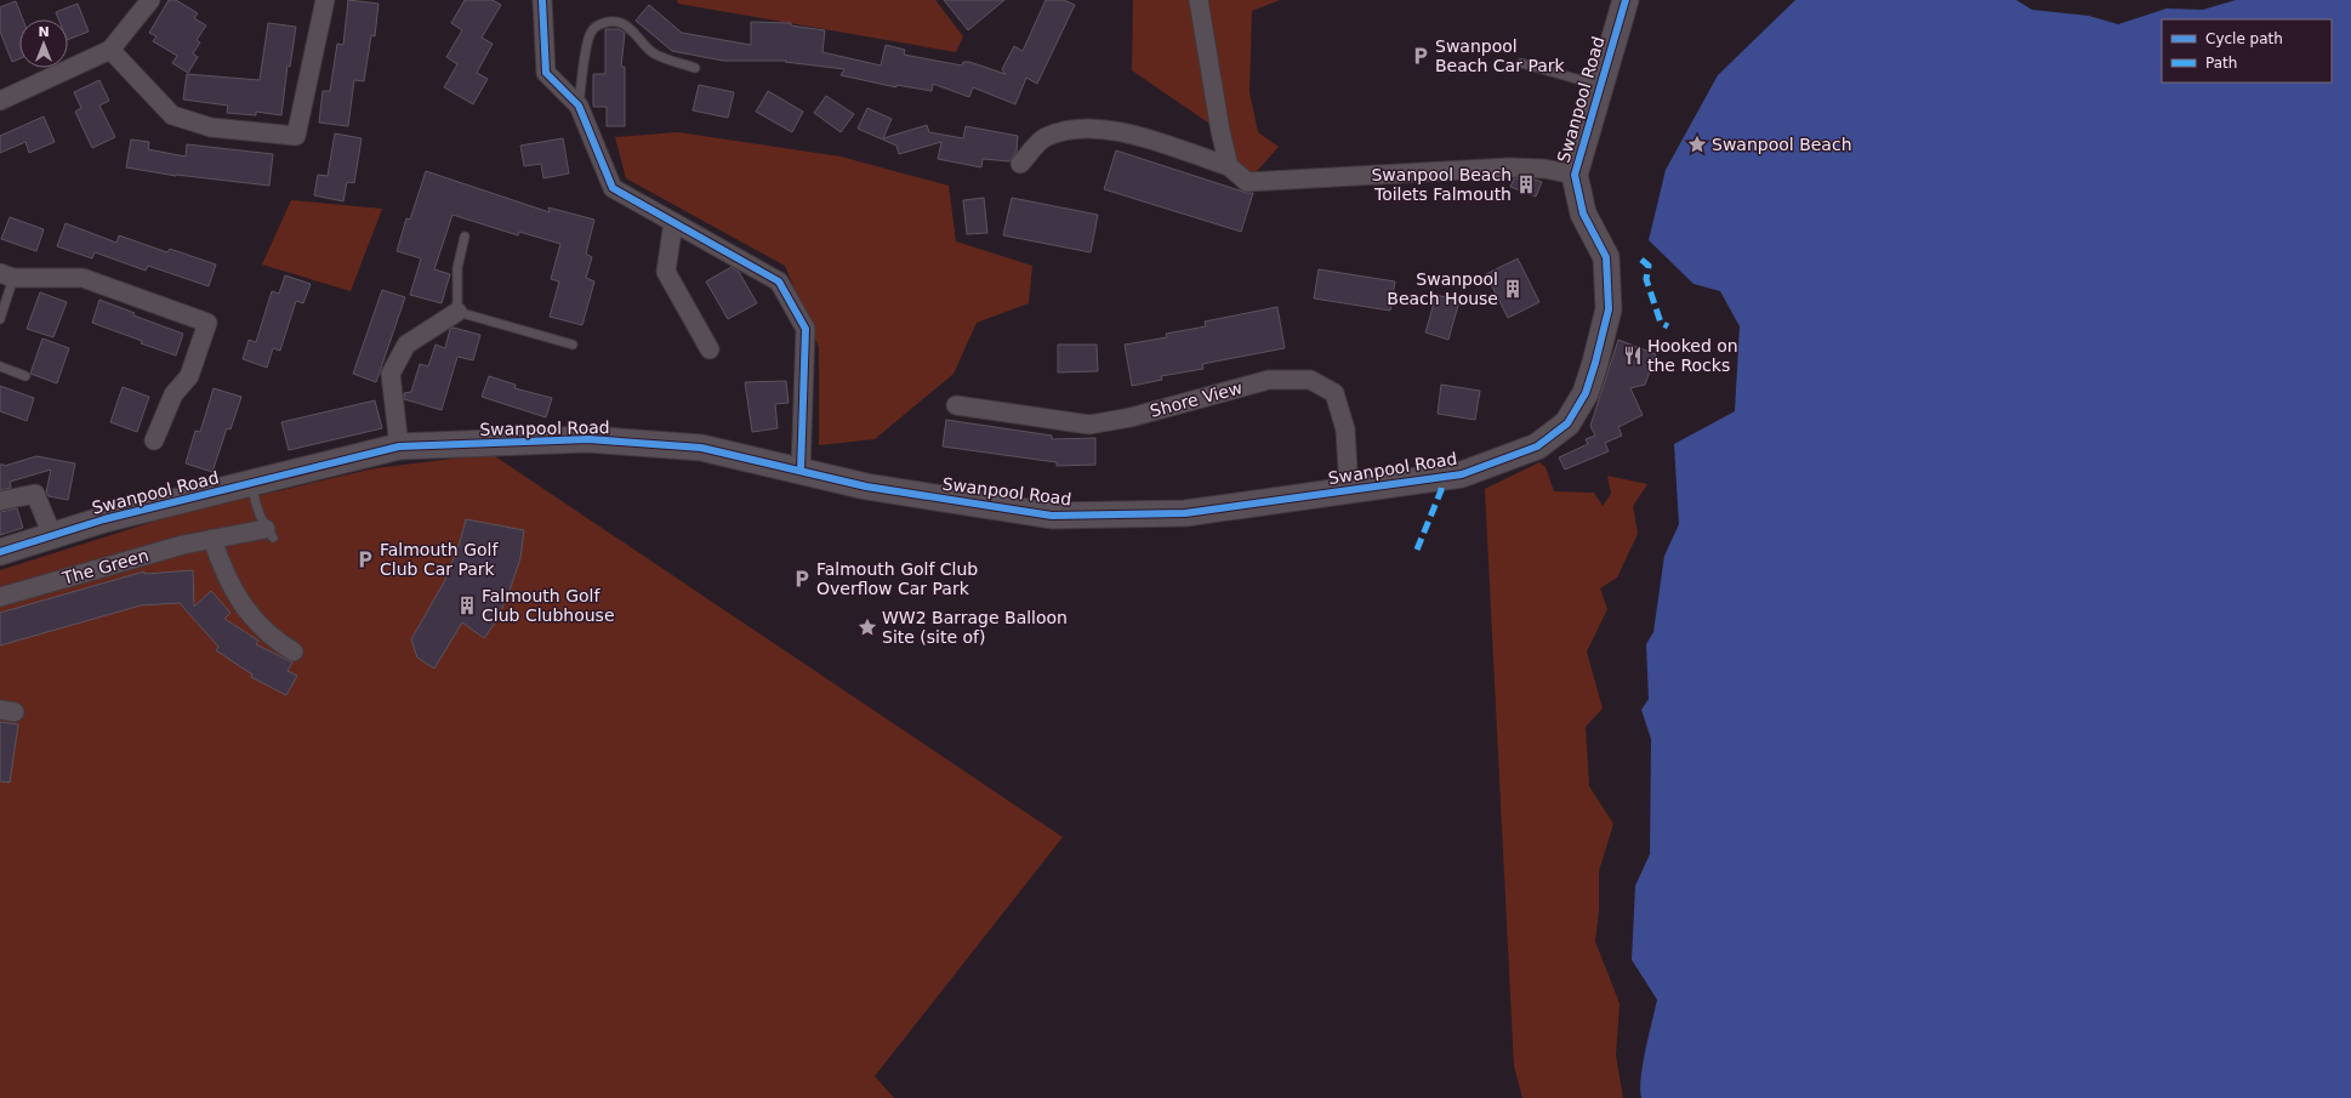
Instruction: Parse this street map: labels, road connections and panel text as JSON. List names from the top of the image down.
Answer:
{
  "streets": {
    "street": ["Swanpool Road", "Shore View", "The Green"]
  },
  "crossings": [
    ["Swanpool Road", "Shore View"]
  ],
  "places": {
    "parking": ["Swanpool Beach Car Park", "Falmouth Golf Club Car Park", "Falmouth Golf Club Overflow Car Park"],
    "place": ["Swanpool Beach", "WW2 Barrage Balloon Site (site of)"],
    "building": ["Swanpool Beach Toilets Falmouth", "Swanpool Beach House", "Falmouth Golf Club Clubhouse"],
    "restaurant": ["Hooked on the Rocks"]
  },
  "legend": ["Cycle path", "Path"],
  "north": "top"
}
